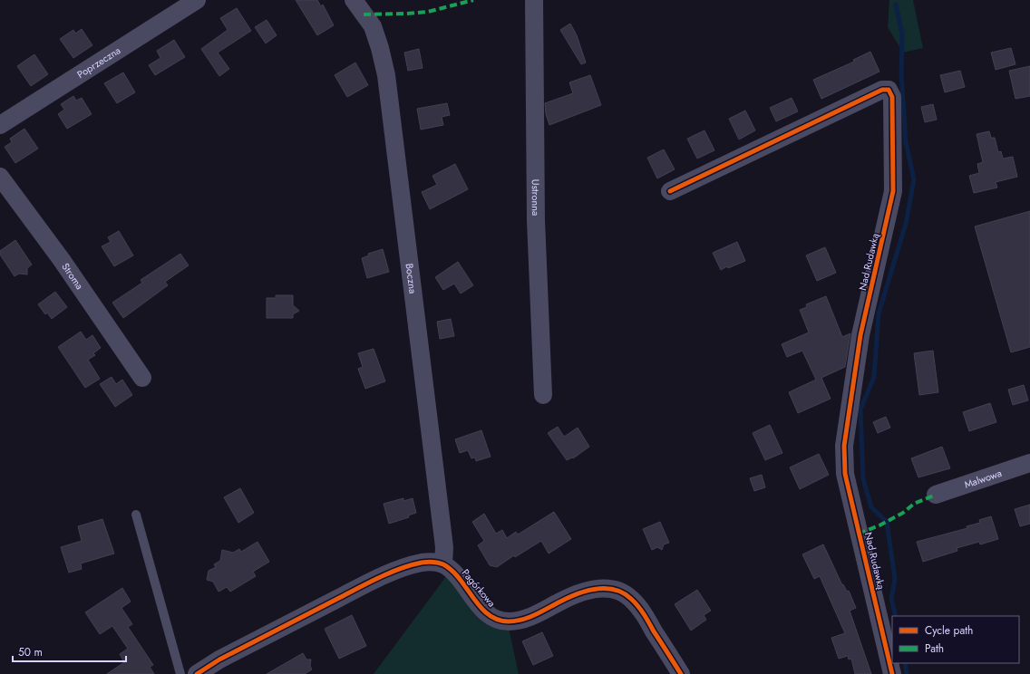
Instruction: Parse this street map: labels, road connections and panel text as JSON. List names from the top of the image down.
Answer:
{
  "streets": {
    "street": [
      "Poprzeczna",
      "Ustronna",
      "Nad Rudawką",
      "Stroma",
      "Boczna",
      "Malwowa",
      "Pagórkowa"
    ]
  },
  "crossings": [
    ["Boczna", "Pagórkowa"]
  ],
  "legend": ["Cycle path", "Path"],
  "scale_bar": "50 m"
}
